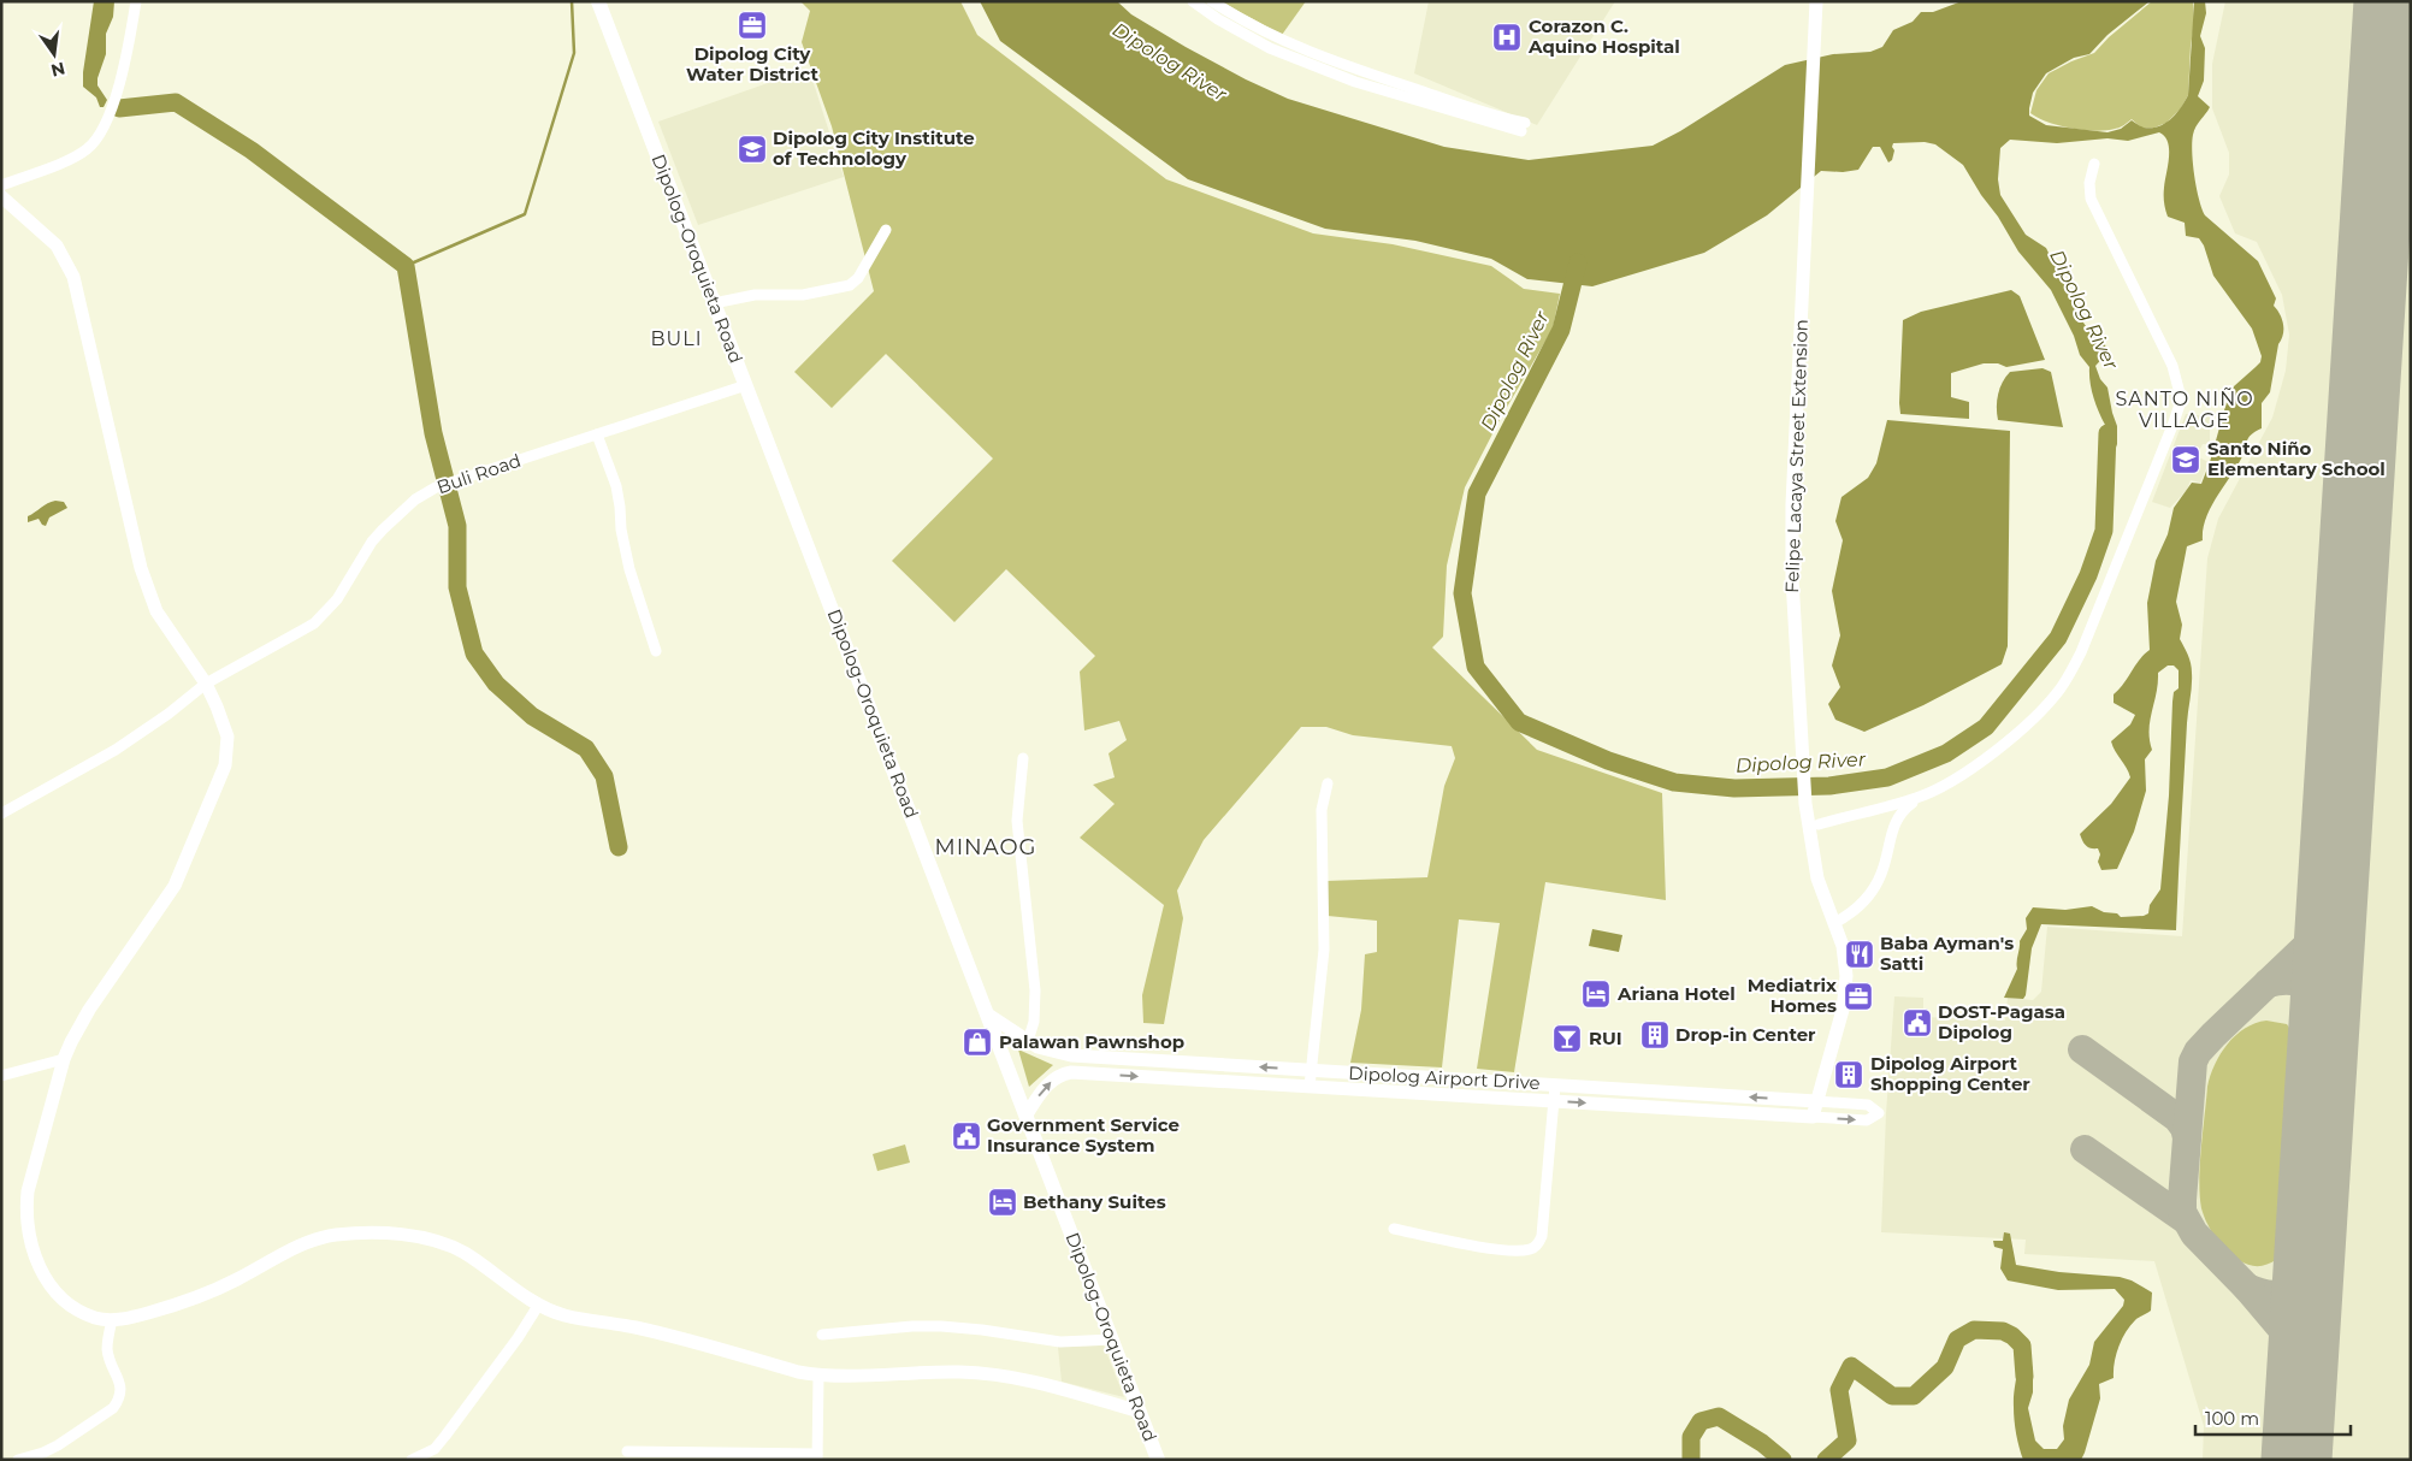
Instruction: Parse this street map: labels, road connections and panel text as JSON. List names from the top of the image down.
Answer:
{
  "streets": {
    "highway": ["Dipolog-Oroquieta Road"],
    "main road": ["Felipe Lacaya Street Extension", "Dipolog Airport Drive"],
    "street": ["Buli Road"]
  },
  "crossings": [
    ["Dipolog-Oroquieta Road", "Buli Road"],
    ["Dipolog-Oroquieta Road", "Dipolog Airport Drive"],
    ["Felipe Lacaya Street Extension", "Dipolog Airport Drive"]
  ],
  "districts": ["BULI", "SANTO NIÑO VILLAGE", "MINAOG"],
  "water": ["Dipolog River"],
  "places": {
    "office": ["Dipolog City Water District", "Mediatrix Homes"],
    "hospital": ["Corazon C. Aquino Hospital"],
    "school or university": ["Dipolog City Institute of Technology", "Santo Niño Elementary School"],
    "restaurant": ["Baba Ayman's Satti"],
    "hotel": ["Ariana Hotel", "Bethany Suites"],
    "public building": ["DOST-Pagasa Dipolog", "Government Service Insurance System"],
    "building": ["Drop-in Center", "Dipolog Airport Shopping Center"],
    "bar": ["RUI"],
    "shop": ["Palawan Pawnshop"]
  },
  "scale_bar": "100 m",
  "north": "bottom"
}
